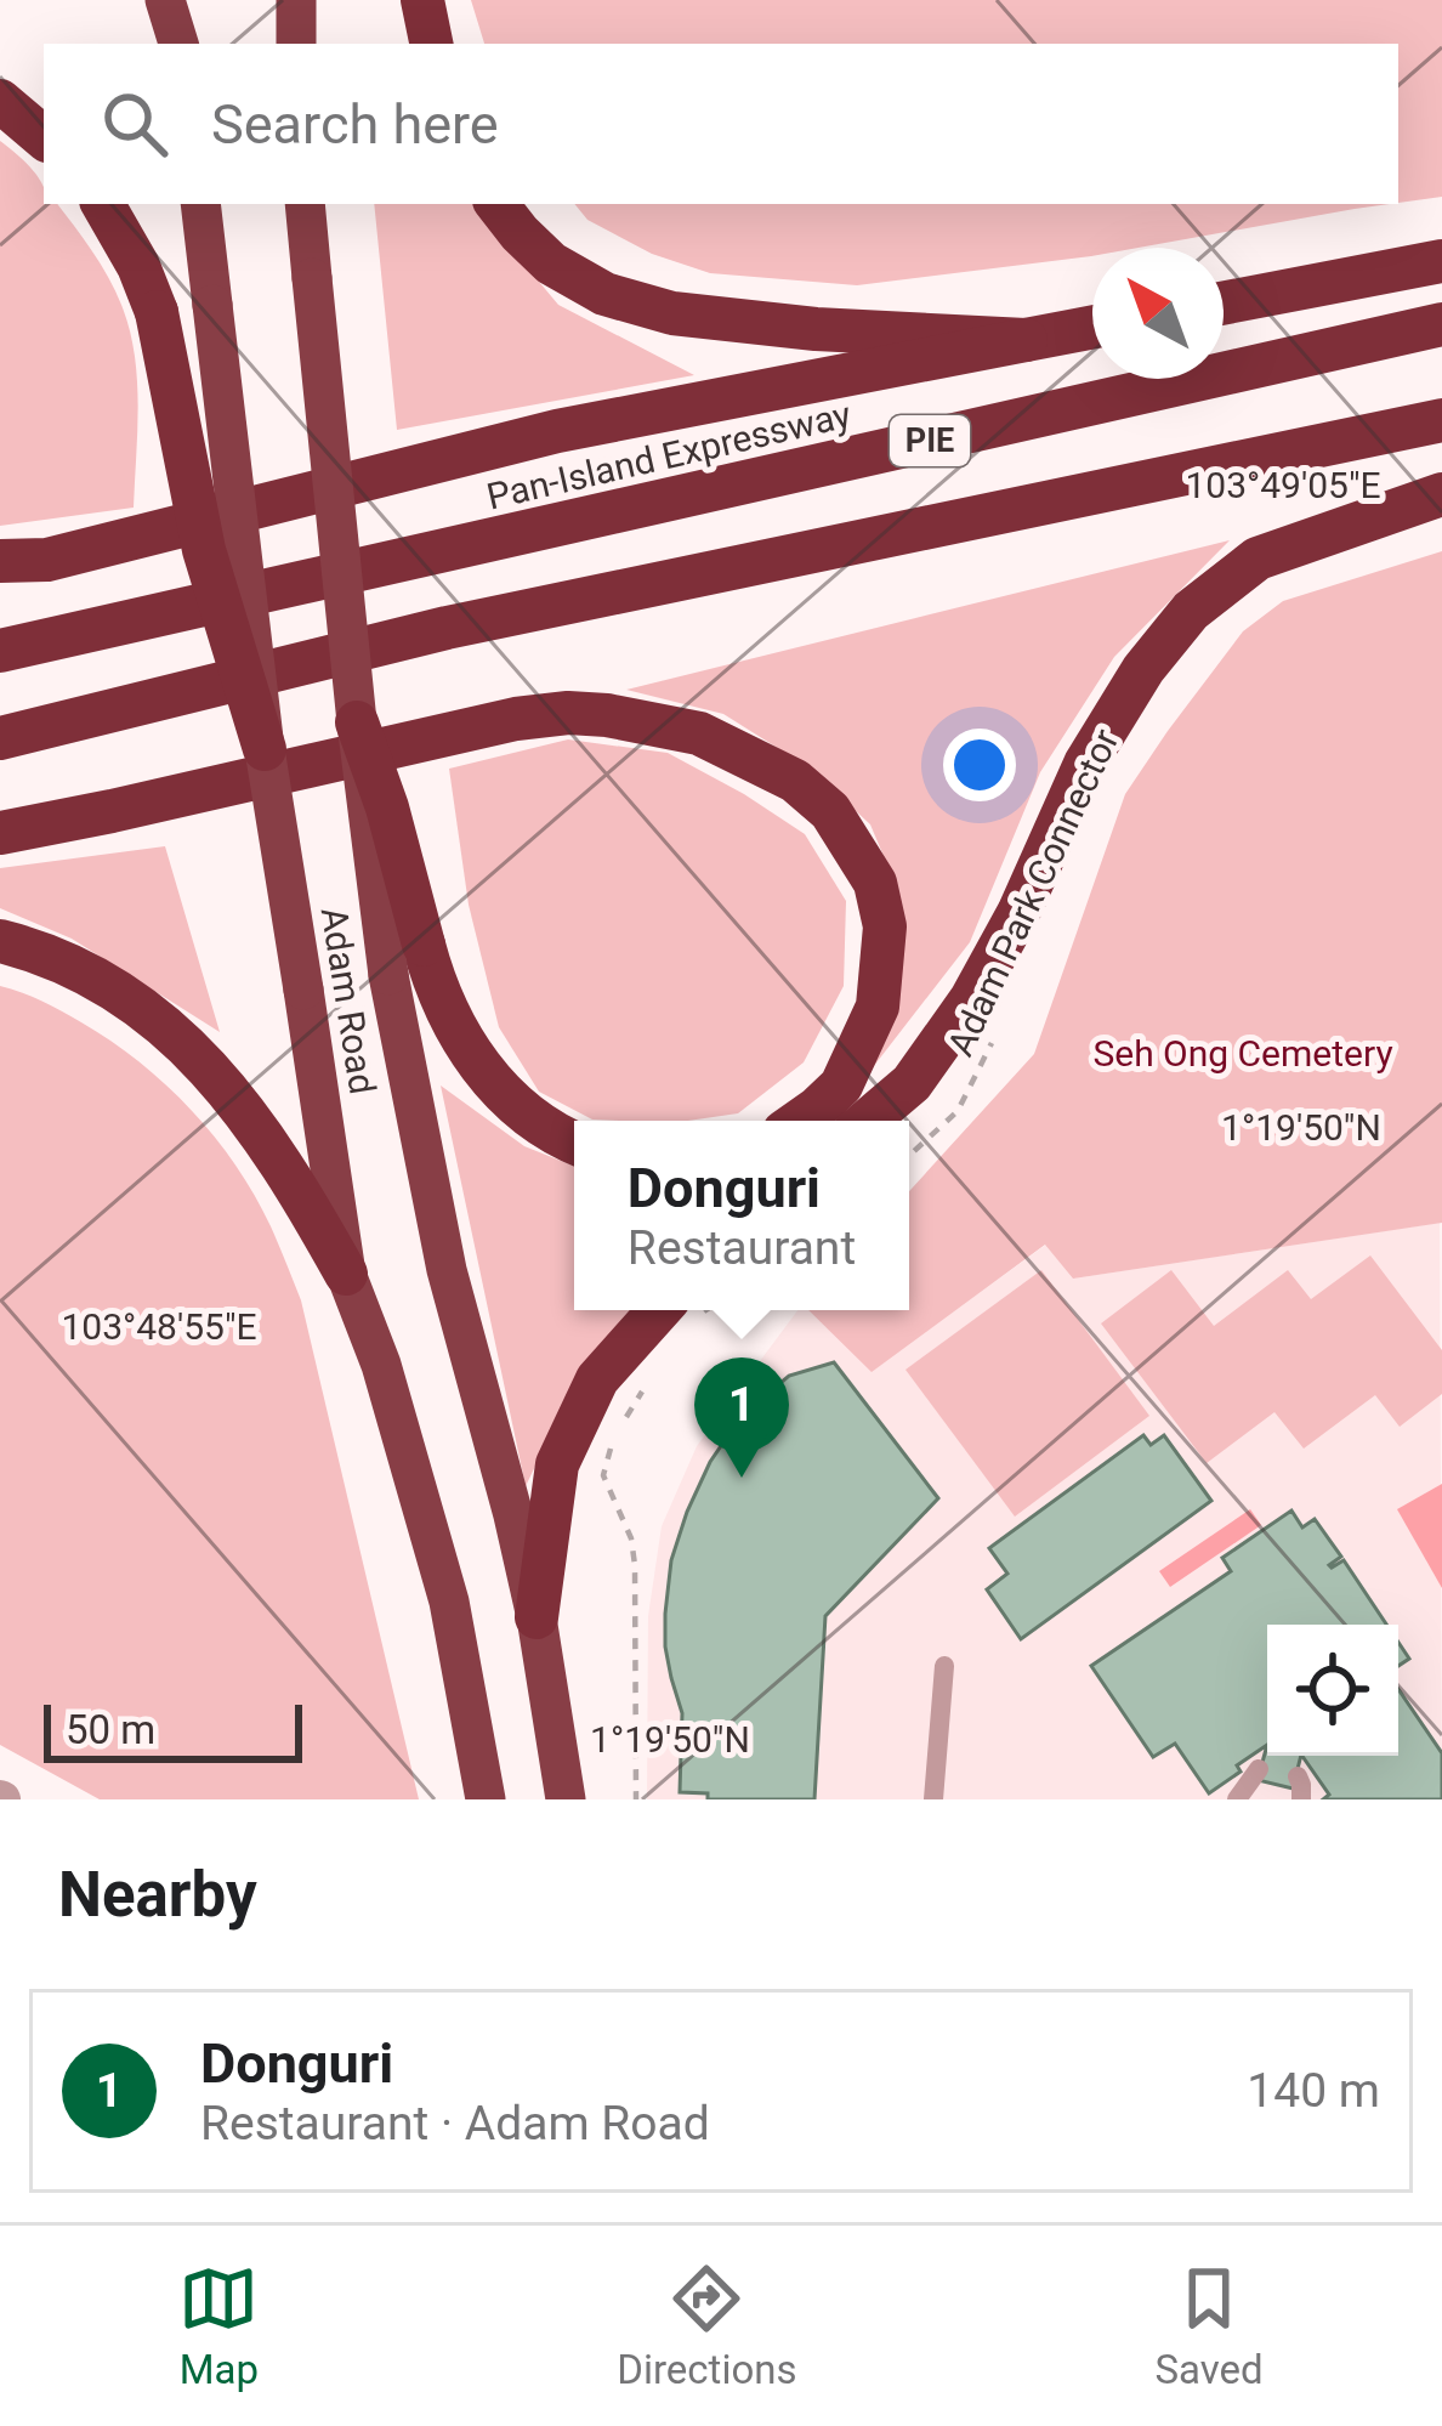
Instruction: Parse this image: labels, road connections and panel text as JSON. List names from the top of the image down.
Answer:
{
  "streets": {
    "highway": ["PIE", "Pan-Island Expressway", "Adam Road"],
    "path": ["Adam Park Connector"]
  },
  "parks": ["Seh Ong Cemetery"],
  "scale_bar": "50 m",
  "north": "top left",
  "page": {
    "search": "Search here",
    "popup": ["Donguri", "Restaurant"],
    "pins": "1",
    "scale": "50 m",
    "heading": "Nearby",
    "list": [
      {
        "mark": "1",
        "name": "Donguri",
        "note": "Restaurant · Adam Road",
        "value": "140 m"
      }
    ],
    "nav": ["Map", "Directions", "Saved"]
  },
  "coordinates": ["103°49'05\"E", "1°19'50\"N", "103°48'55\"E"]
}
